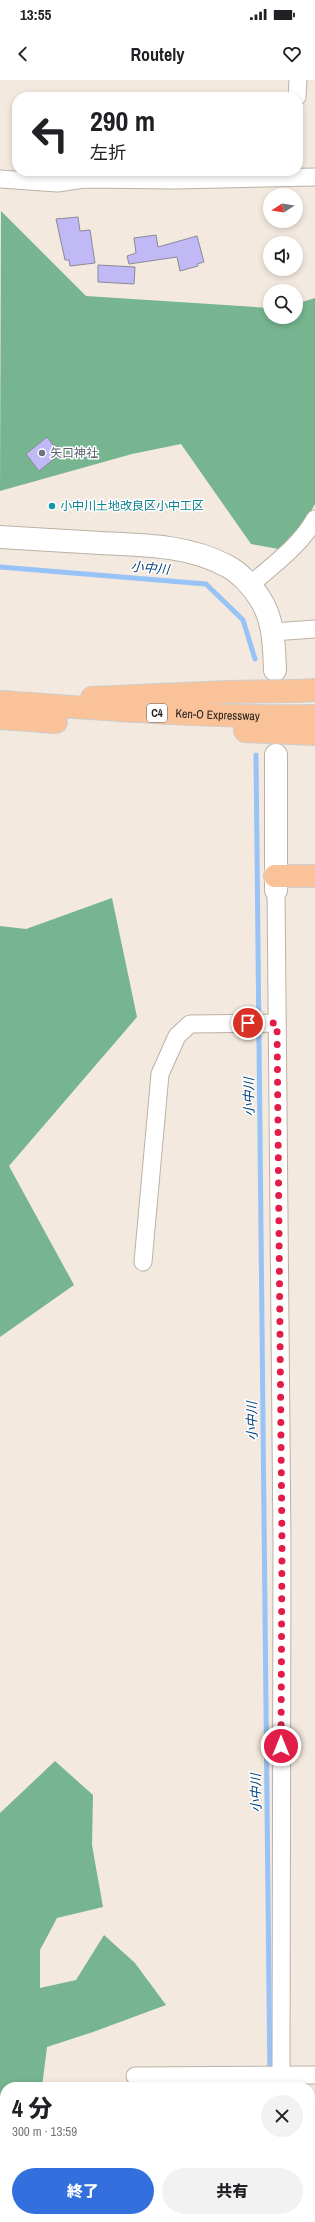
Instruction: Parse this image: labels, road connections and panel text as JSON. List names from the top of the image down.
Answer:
{
  "streets": {
    "highway": ["C4", "Ken-O Expressway"]
  },
  "water": ["小中川"],
  "places": ["矢口神社", "小中川土地改良区小中工区"],
  "north": "left",
  "page": {
    "status": "13:55",
    "header": "Routely",
    "turn": ["290 m", "左折"],
    "heading": ["4 分", "300 m · 13:59"],
    "buttons": ["終了", "共有"]
  }
}
